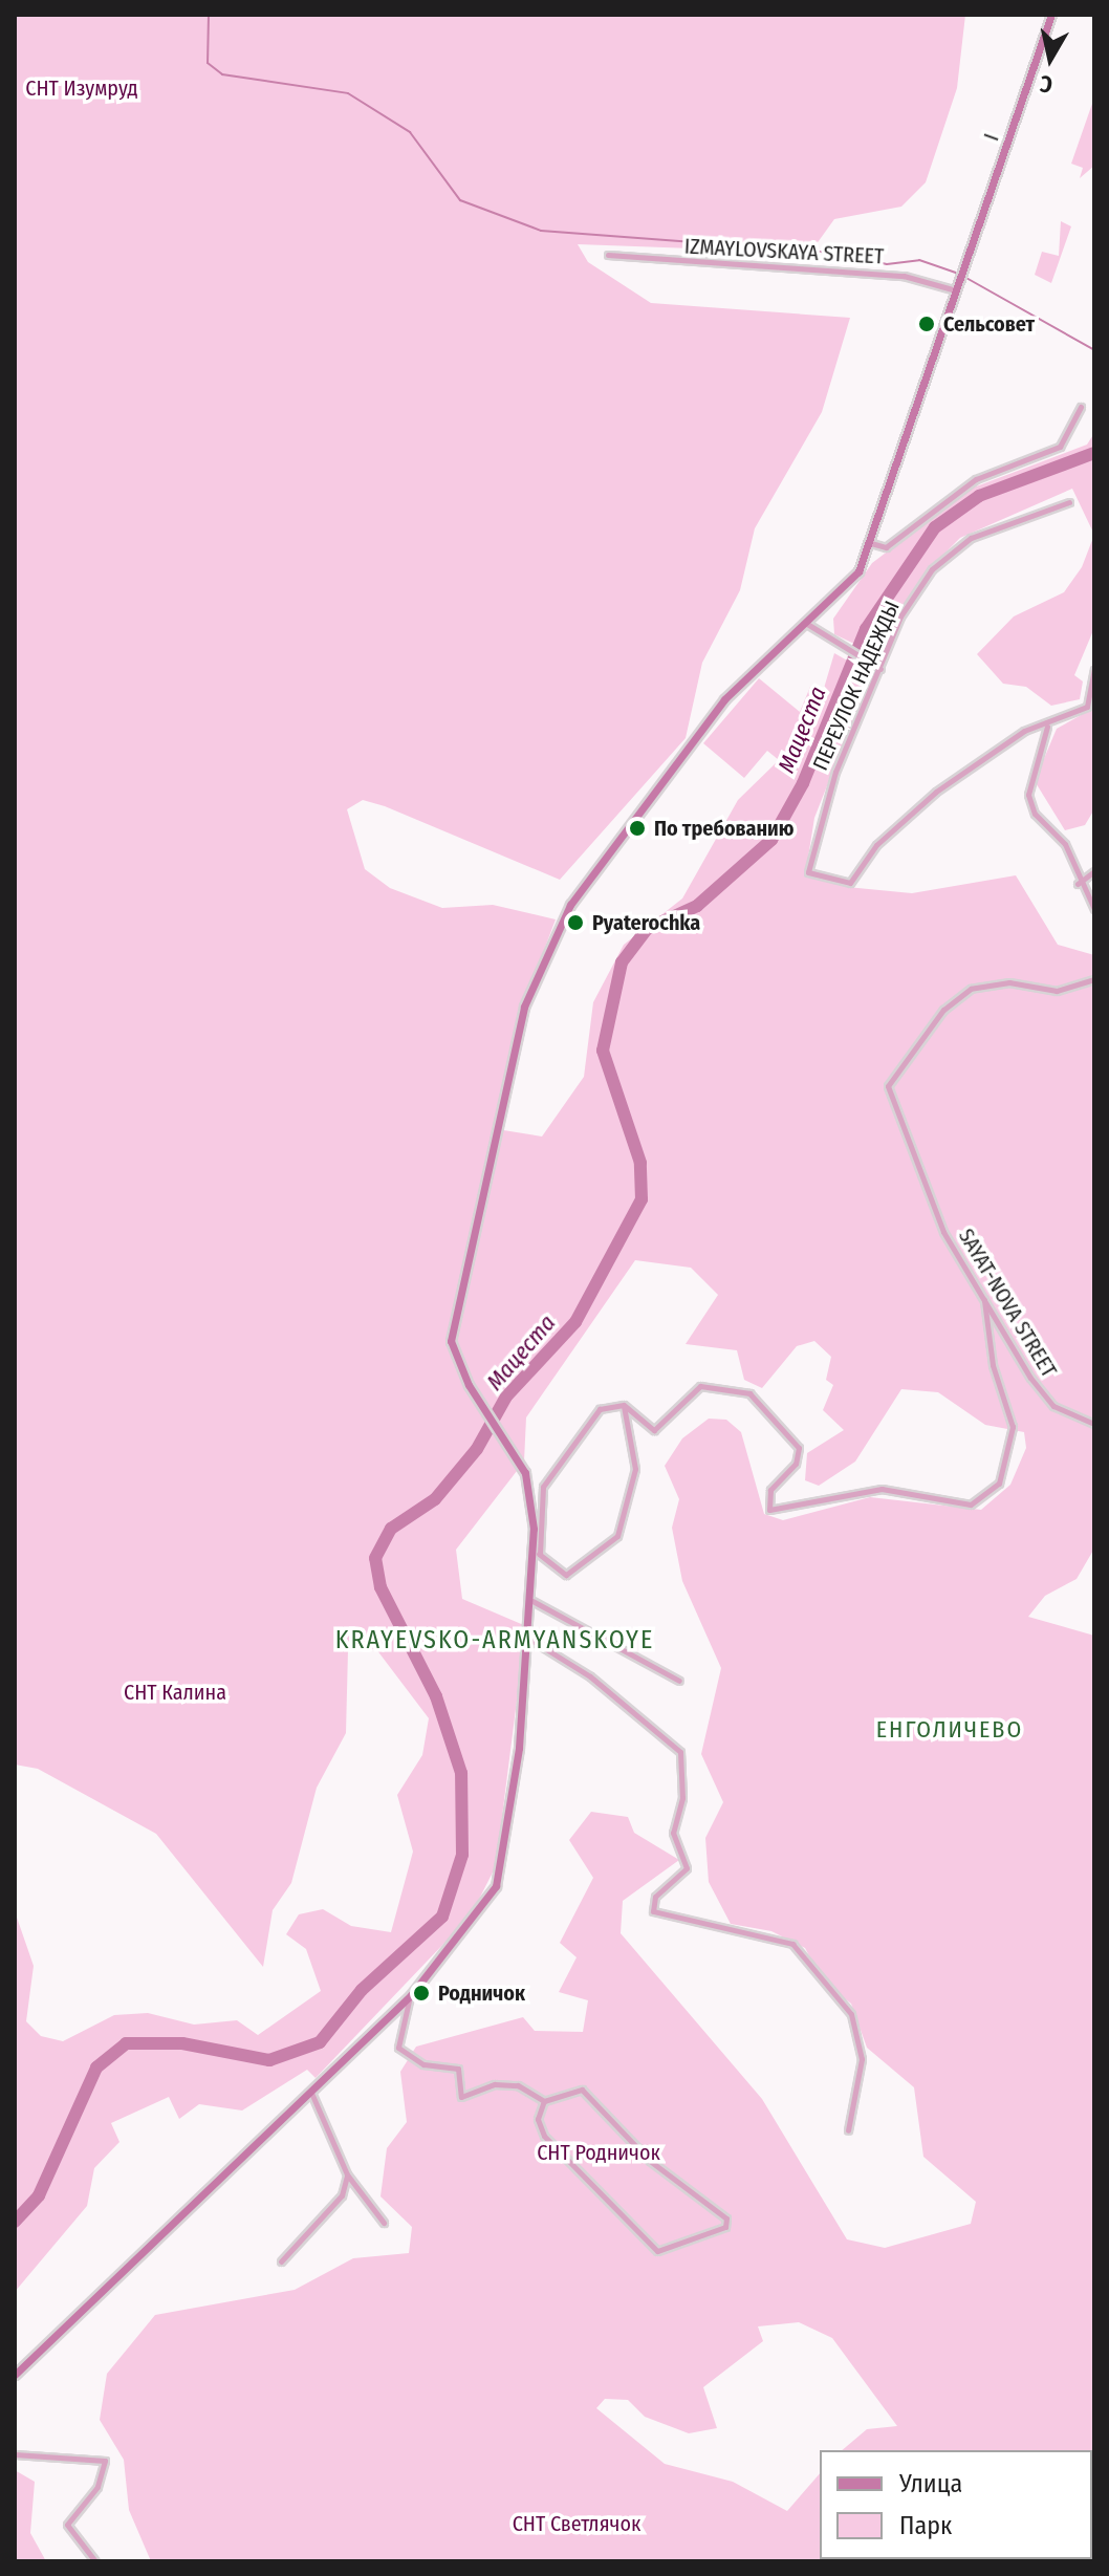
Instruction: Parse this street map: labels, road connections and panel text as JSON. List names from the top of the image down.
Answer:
{
  "streets": {
    "street": [
      "I",
      "IZMAYLOVSKAYA STREET",
      "ПЕРЕУЛОК НАДЕЖДЫ",
      "SAYAT-NOVA STREET"
    ]
  },
  "crossings": [
    ["I", "IZMAYLOVSKAYA STREET"]
  ],
  "districts": ["KRAYEVSKO-ARMYANSKOYE", "ЕНГОЛИЧЕВО"],
  "water": ["Мацеста"],
  "parks": [
    "СНТ Изумруд",
    "СНТ Калина",
    "СНТ Родничок",
    "СНТ Светлячок"
  ],
  "places": [
    "Сельсовет",
    "По требованию",
    "Pyaterochka",
    "Родничок"
  ],
  "legend": ["Улица", "Парк"],
  "north": "bottom"
}
